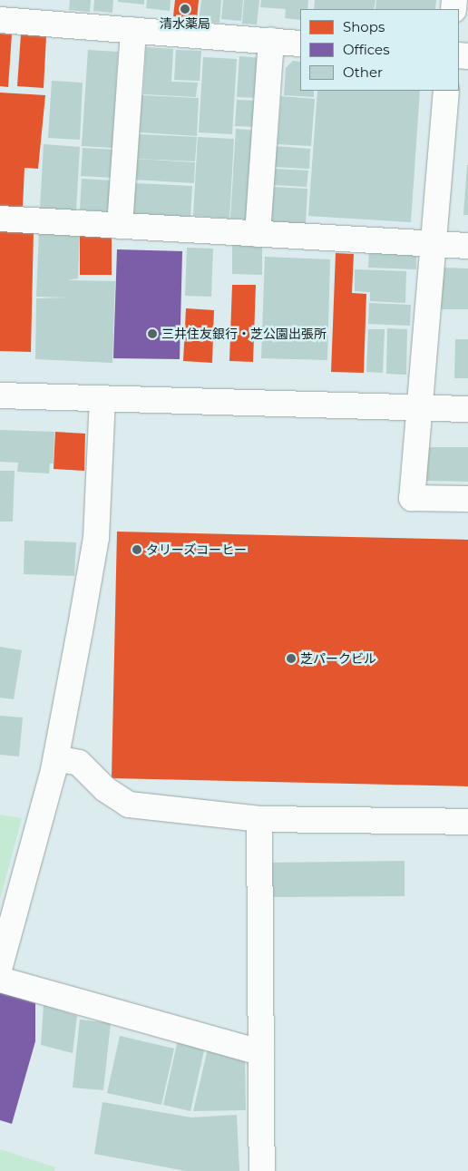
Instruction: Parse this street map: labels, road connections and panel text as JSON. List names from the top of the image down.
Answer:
{
  "places": [
    "清水薬局",
    "三井住友銀行・芝公園出張所",
    "タリーズコーヒー",
    "芝パークビル"
  ],
  "legend": ["Shops", "Offices", "Other"]
}
